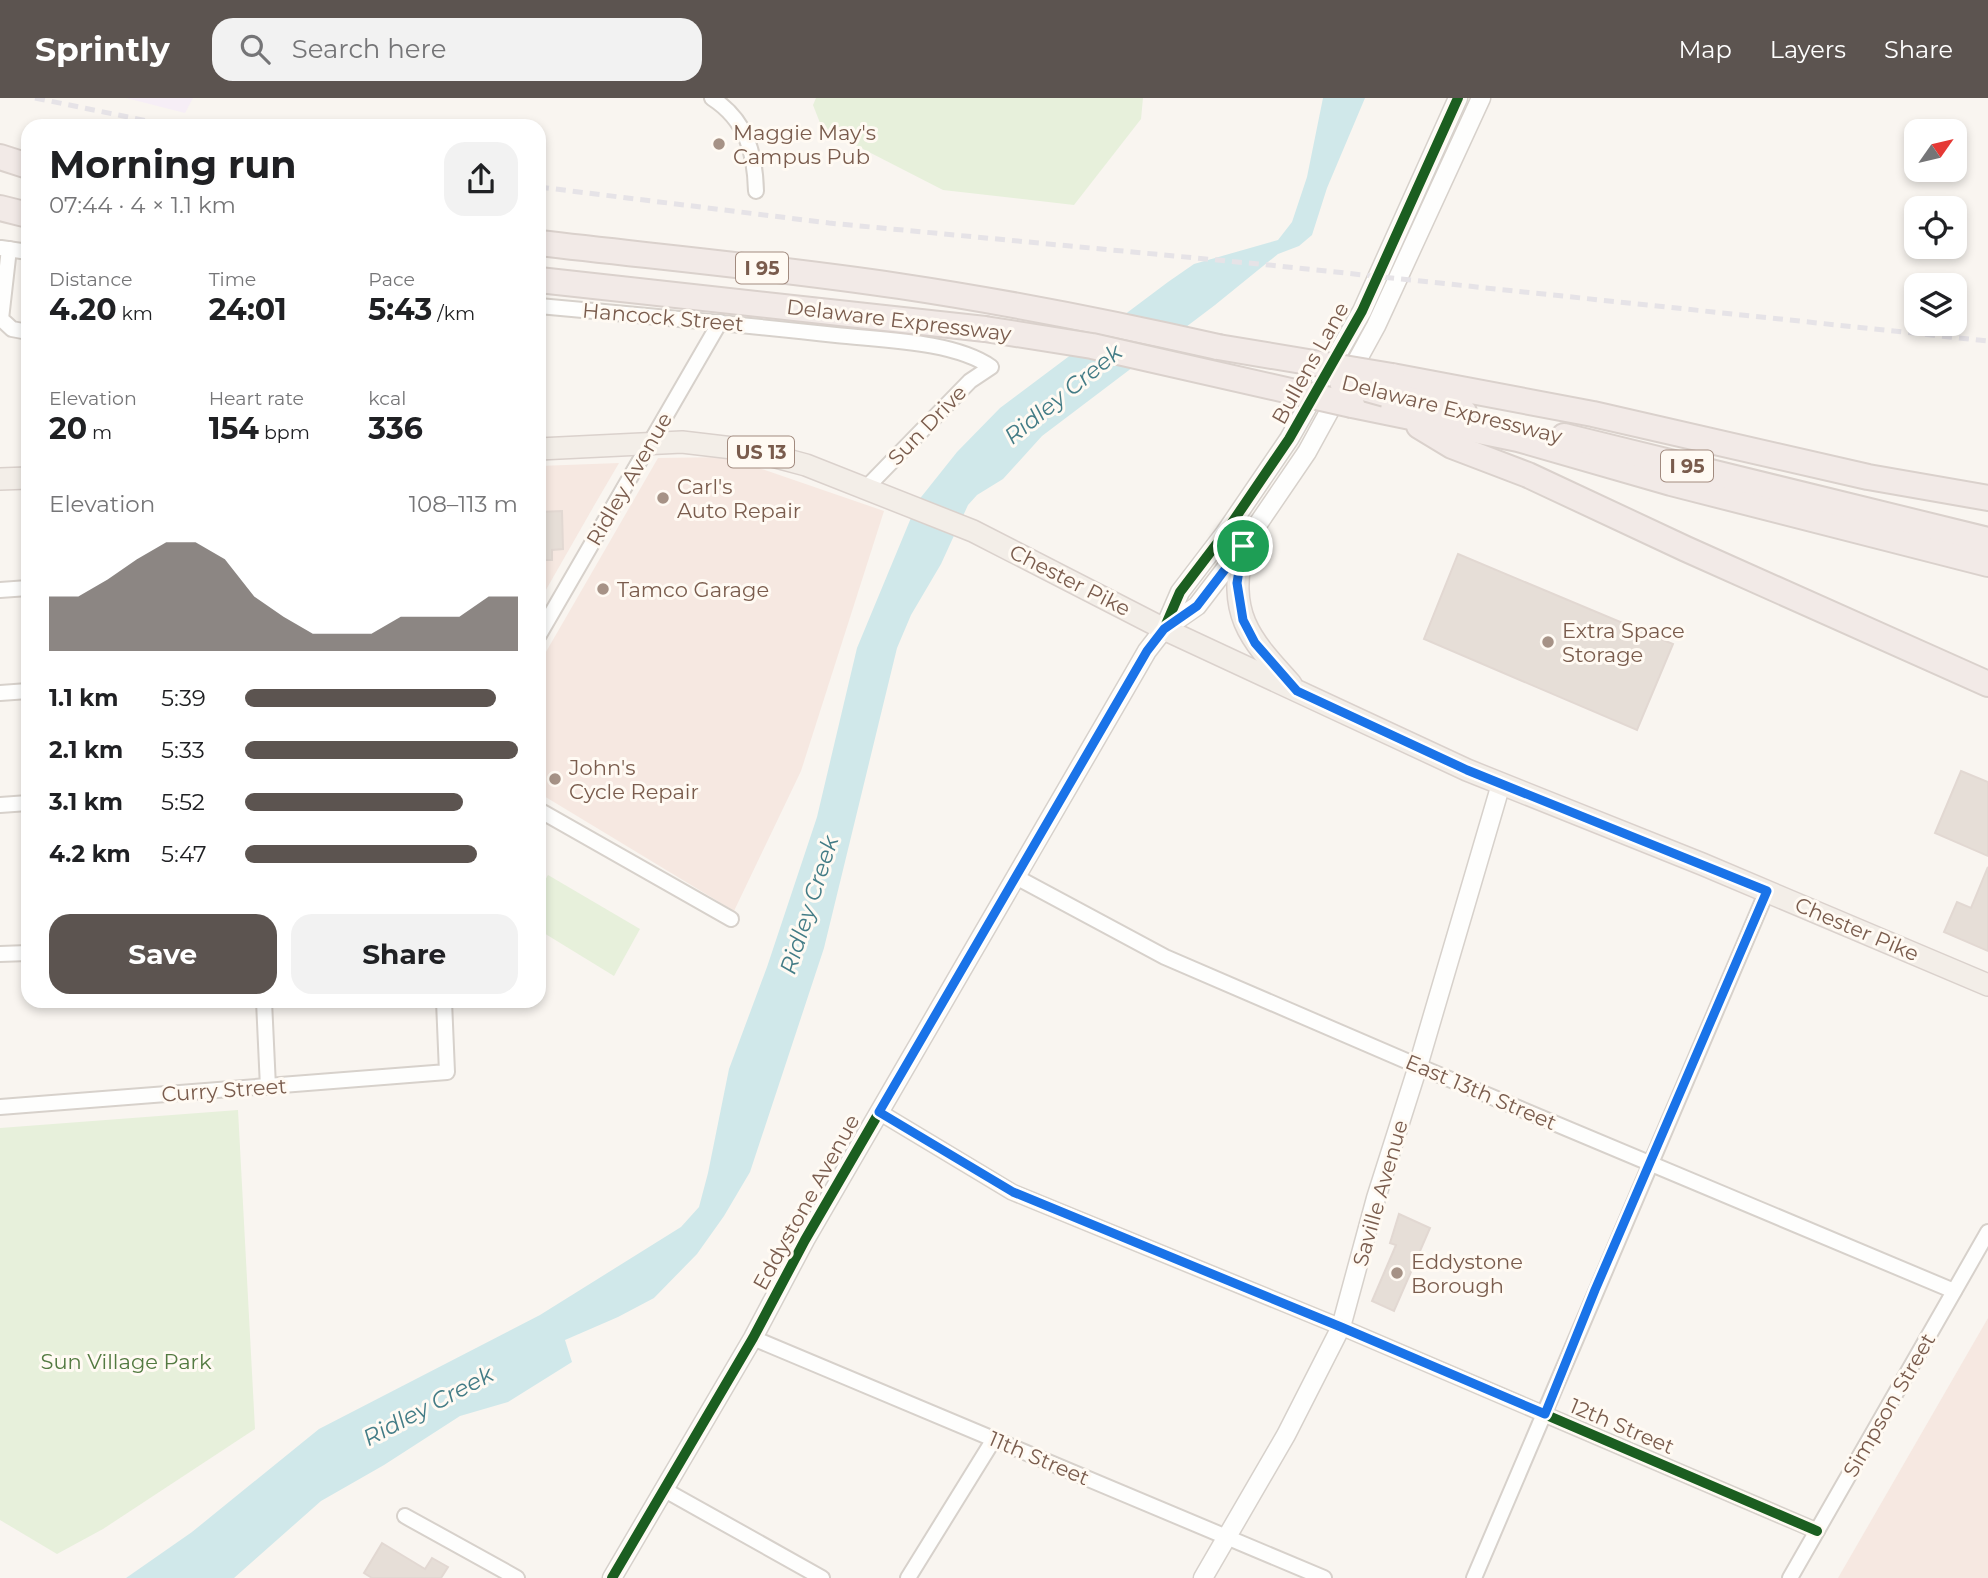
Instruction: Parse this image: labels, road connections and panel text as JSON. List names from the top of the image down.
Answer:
{
  "streets": {
    "highway": ["I 95", "Delaware Expressway"],
    "main road": ["US 13", "Chester Pike"],
    "street": [
      "Hancock Street",
      "Bullens Lane",
      "Sun Drive",
      "Ridley Avenue",
      "Curry Street",
      "East 13th Street",
      "Saville Avenue",
      "Eddystone Avenue",
      "Simpson Street",
      "12th Street",
      "11th Street"
    ]
  },
  "crossings": [
    ["Hancock Street", "Sun Drive"],
    ["Hancock Street", "Ridley Avenue"],
    ["Bullens Lane", "Chester Pike"],
    ["Bullens Lane", "Eddystone Avenue"],
    ["Sun Drive", "US 13"],
    ["Sun Drive", "Chester Pike"],
    ["US 13", "Ridley Avenue"],
    ["US 13", "Chester Pike"],
    ["Chester Pike", "Saville Avenue"],
    ["Chester Pike", "Eddystone Avenue"],
    ["East 13th Street", "Saville Avenue"],
    ["East 13th Street", "Eddystone Avenue"],
    ["East 13th Street", "Simpson Street"],
    ["Saville Avenue", "12th Street"],
    ["Saville Avenue", "11th Street"],
    ["Eddystone Avenue", "12th Street"],
    ["Eddystone Avenue", "11th Street"],
    ["Simpson Street", "12th Street"]
  ],
  "water": ["Ridley Creek"],
  "parks": ["Sun Village Park"],
  "places": [
    "Maggie May's Campus Pub",
    "Carl's Auto Repair",
    "Tamco Garage",
    "Extra Space Storage",
    "John's Cycle Repair",
    "Eddystone Borough"
  ],
  "north": "top right",
  "page": {
    "header": "Sprintly",
    "search": "Search here",
    "nav": ["Map", "Layers", "Share"],
    "heading": ["Morning run", "07:44 · 4 × 1.1 km"],
    "stats": [
      ["Distance", "4.20 km"],
      ["Time", "24:01"],
      ["Pace", "5:43 /km"],
      ["Elevation", "20 m"],
      ["Heart rate", "154 bpm"],
      ["kcal", "336"]
    ],
    "chart": ["Elevation", "108–113 m"],
    "list": [
      {
        "name": "1.1 km",
        "note": "5:39"
      },
      {
        "name": "2.1 km",
        "note": "5:33"
      },
      {
        "name": "3.1 km",
        "note": "5:52"
      },
      {
        "name": "4.2 km",
        "note": "5:47"
      }
    ],
    "buttons": ["Save", "Share"]
  }
}
